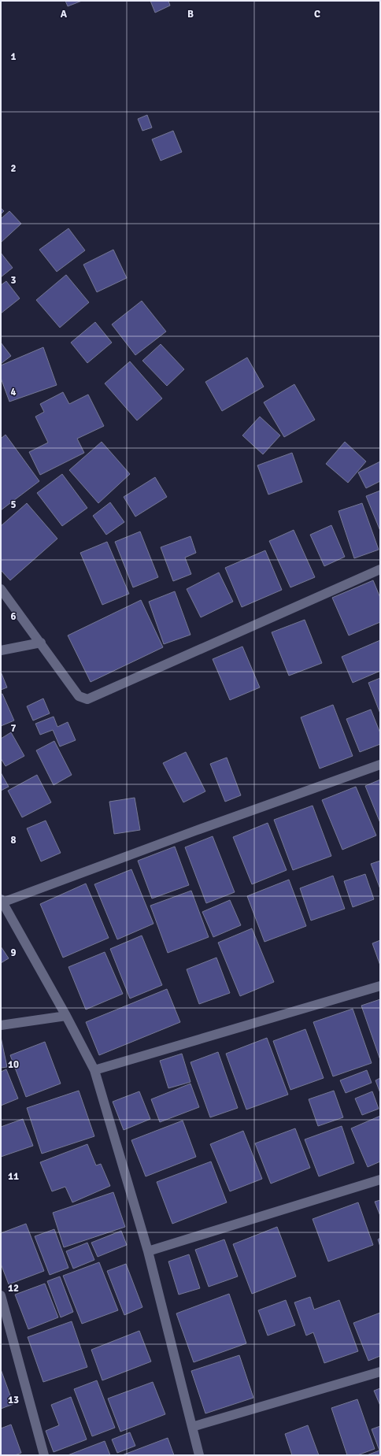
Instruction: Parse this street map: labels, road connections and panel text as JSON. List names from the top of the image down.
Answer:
{
  "grid": {
    "columns": ["A", "B", "C"],
    "rows": [
      "1",
      "2",
      "3",
      "4",
      "5",
      "6",
      "7",
      "8",
      "9",
      "10",
      "11",
      "12",
      "13"
    ]
  }
}
